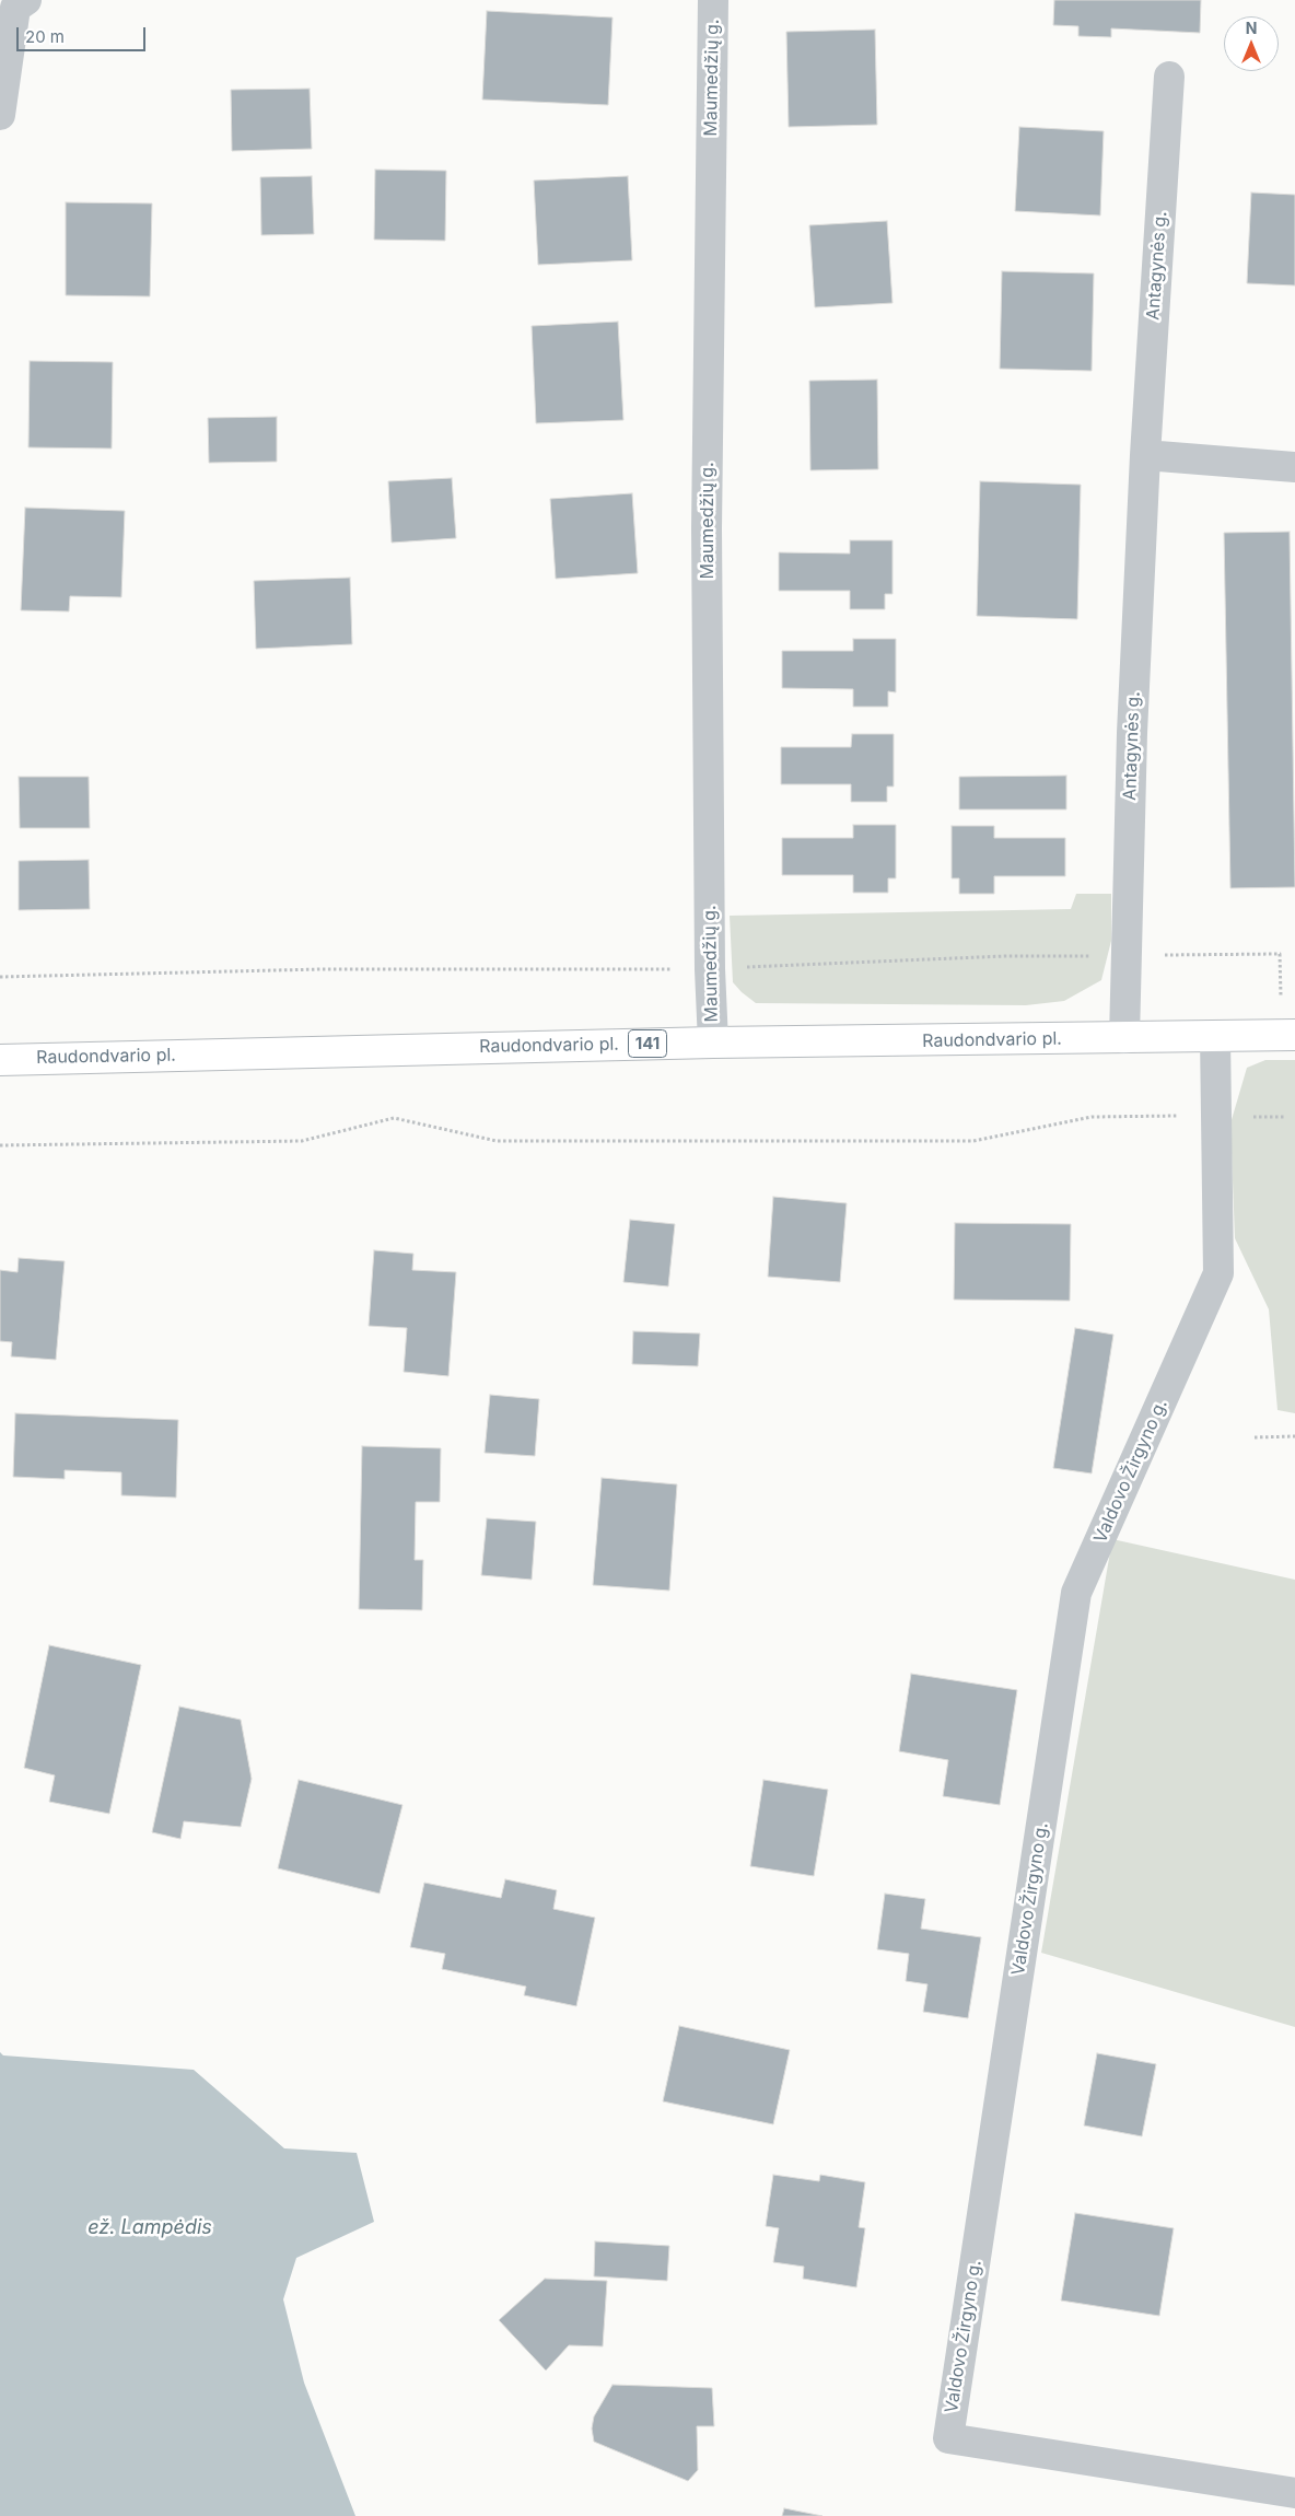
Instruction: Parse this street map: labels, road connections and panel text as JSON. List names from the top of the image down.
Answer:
{
  "streets": {
    "main road": ["Raudondvario pl.", "141"],
    "street": ["Maumedžių g.", "Antagynės g.", "Valdovo Žirgyno g."]
  },
  "crossings": [
    ["Maumedžių g.", "Raudondvario pl."],
    ["Antagynės g.", "Raudondvario pl."],
    ["Raudondvario pl.", "Valdovo Žirgyno g."]
  ],
  "water": ["ež. Lampėdis"],
  "scale_bar": "20 m",
  "north": "top"
}
